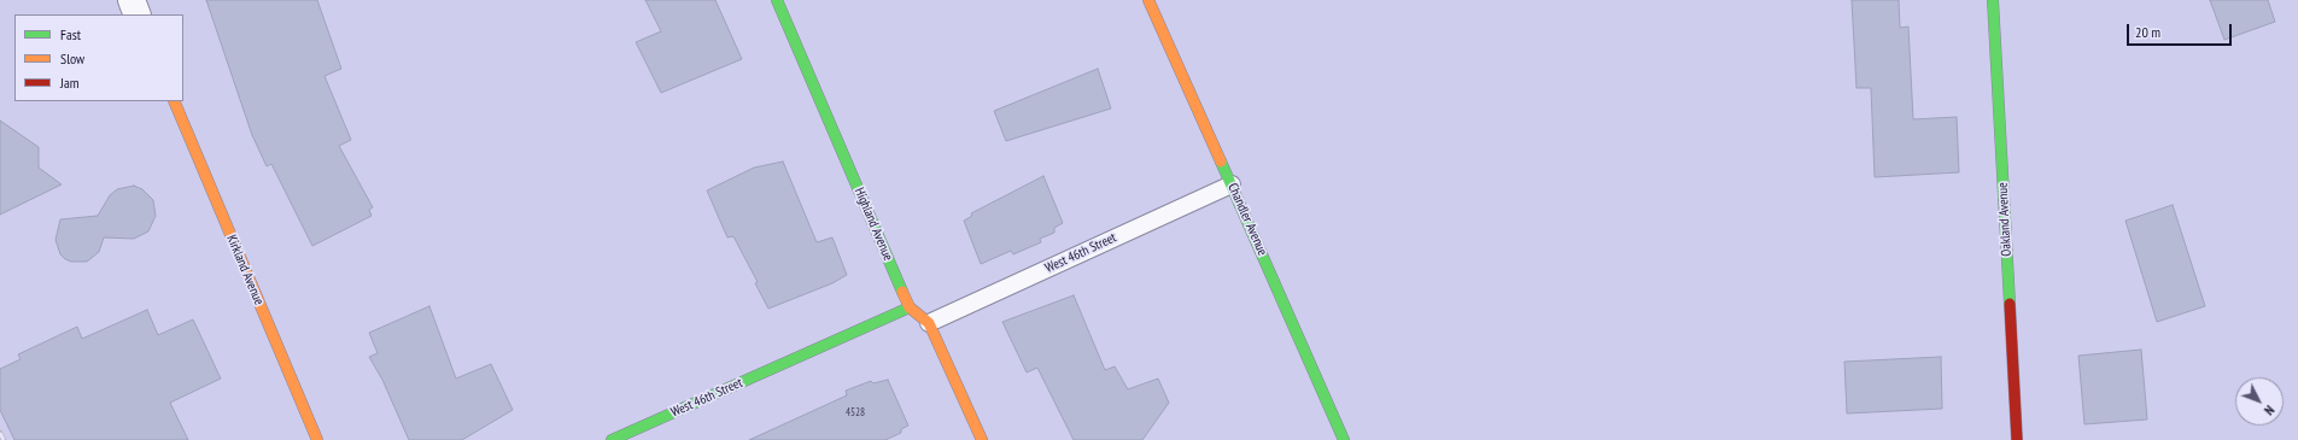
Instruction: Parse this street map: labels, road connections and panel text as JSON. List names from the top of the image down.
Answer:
{
  "streets": {
    "street": [
      "Chandler Avenue",
      "Oakland Avenue",
      "Highland Avenue",
      "West 46th Street",
      "Kirkland Avenue"
    ]
  },
  "crossings": [
    ["Chandler Avenue", "West 46th Street"],
    ["Highland Avenue", "West 46th Street"]
  ],
  "house_numbers": ["4528"],
  "legend": ["Fast", "Slow", "Jam"],
  "scale_bar": "20 m",
  "north": "bottom right"
}
